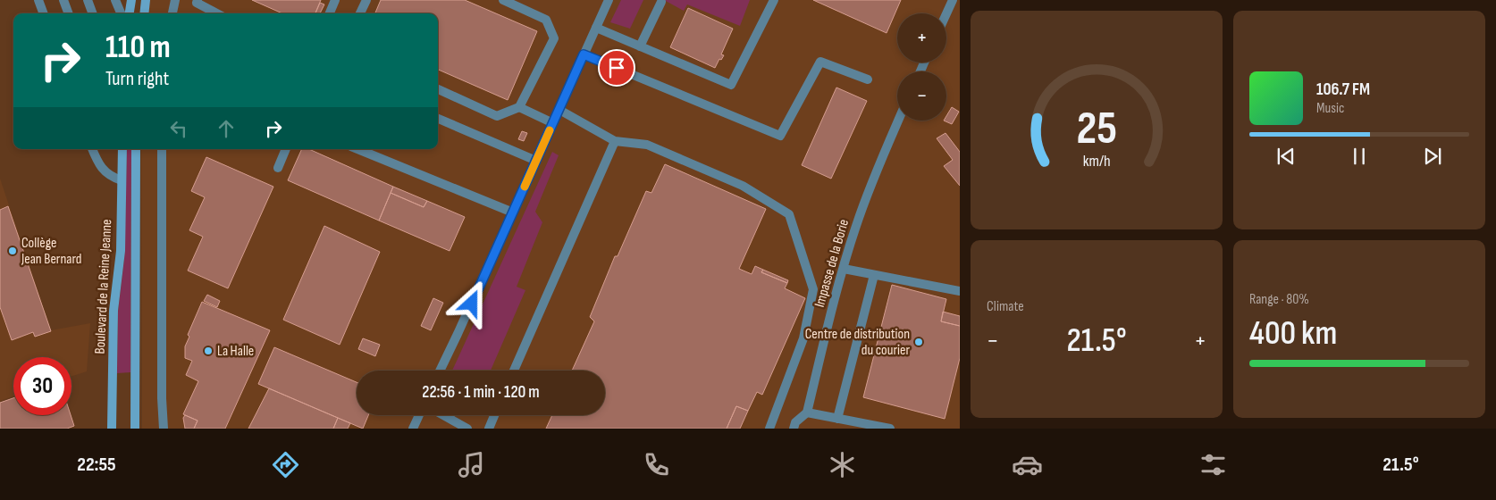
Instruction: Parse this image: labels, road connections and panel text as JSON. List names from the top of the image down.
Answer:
{
  "streets": {
    "main road": ["Boulevard de la Reine Jeanne"],
    "street": ["Impasse de la Borie"]
  },
  "places": ["Collège Jean Bernard", "Centre de distribution du courier", "La Halle"],
  "page": {
    "map_buttons": ["+", "−"],
    "turn": ["110 m", "Turn right"],
    "song": ["106.7 FM", "Music"],
    "tile": [
      "Climate",
      ["Range · 80%", "400 km"]
    ],
    "heat": ["−", "21.5°", "+"],
    "limit": "30",
    "trip": "22:56 · 1 min · 120 m",
    "tabs": ["22:55", "21.5°"],
    "gauge": ["25", "km/h"]
  }
}
